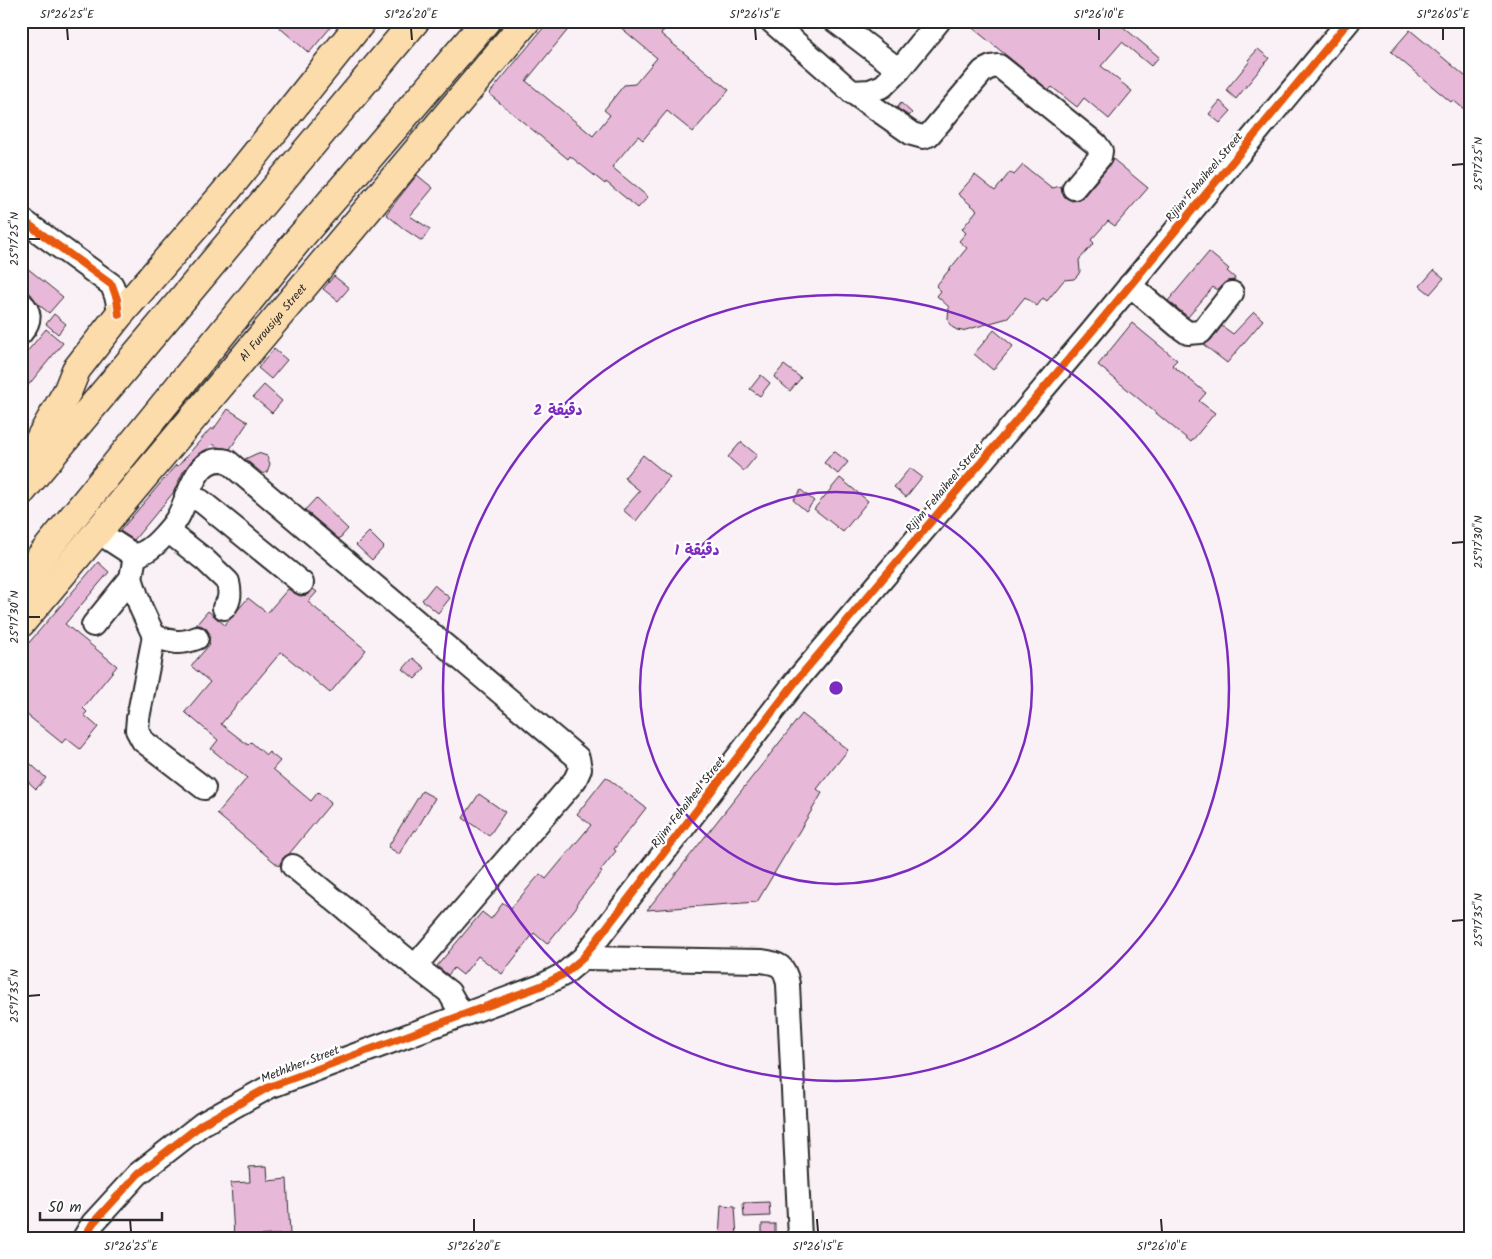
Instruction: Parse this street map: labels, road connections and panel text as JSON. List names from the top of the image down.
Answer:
{
  "streets": {
    "main road": ["Al Furousiya Street"],
    "street": ["Rijim Fehaiheel Street", "Methkher Street"]
  },
  "crossings": [
    ["Rijim Fehaiheel Street", "Methkher Street"]
  ],
  "scale_bar": "50 m",
  "coordinates": [
    "51°26'25\"E",
    "51°26'20\"E",
    "51°26'15\"E",
    "51°26'10\"E",
    "51°26'05\"E",
    "25°17'25\"N",
    "25°17'30\"N",
    "25°17'35\"N"
  ],
  "rings": ["2 دقيقة", "1 دقيقة"]
}
